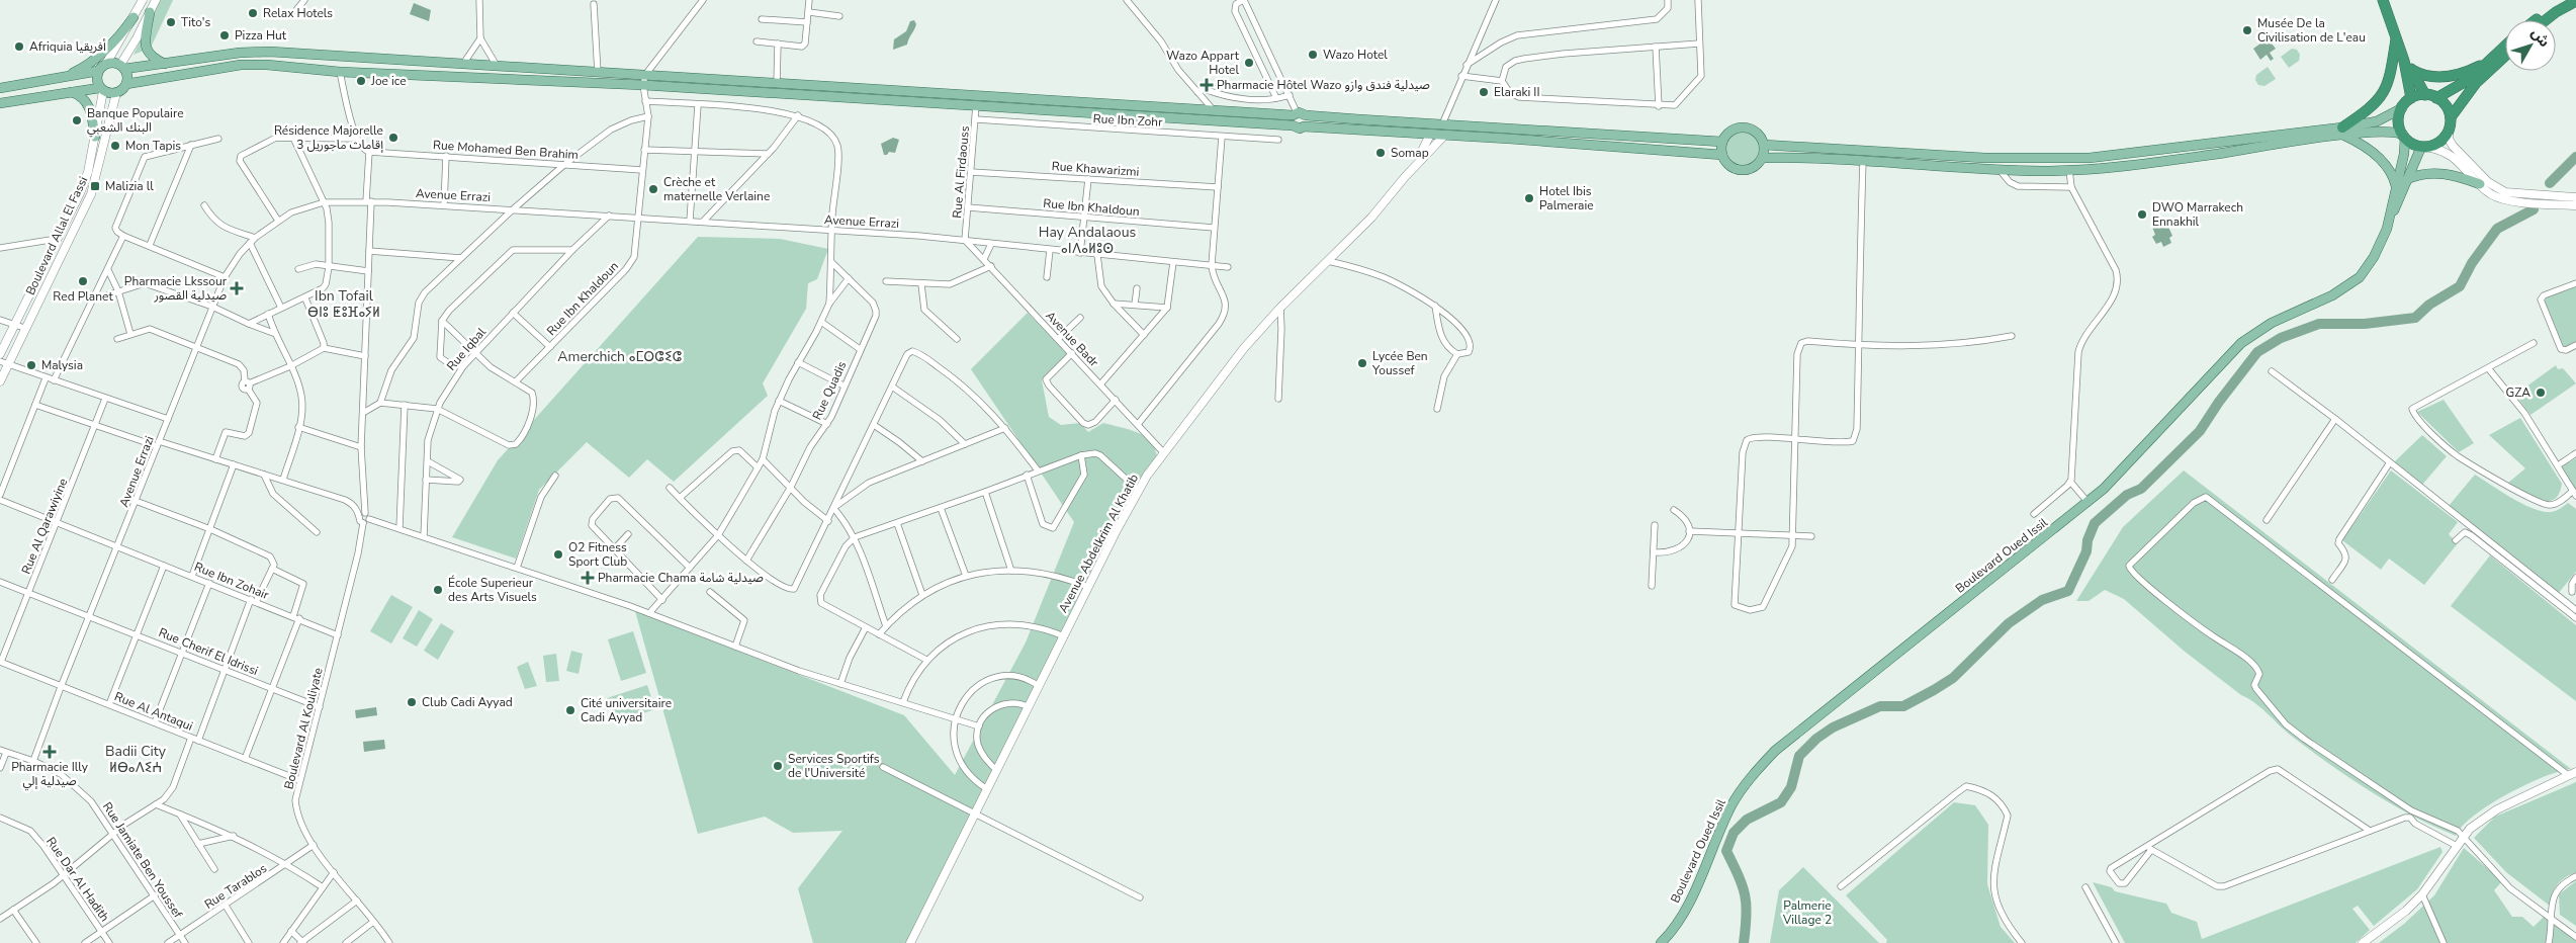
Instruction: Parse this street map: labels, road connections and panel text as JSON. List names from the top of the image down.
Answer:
{
  "streets": {
    "main road": ["Boulevard Oued Issil"],
    "street": [
      "Rue Ibn Zohr",
      "Rue Mohamed Ben Brahim",
      "Rue Khawarizmi",
      "Rue Al Firdaouss",
      "Avenue Errazi",
      "Rue Ibn Khaldoun",
      "Boulevard Allal El Fassi",
      "Avenue Badr",
      "Rue Iqbal",
      "Rue Quadis",
      "Rue Al Qarawiyine",
      "Avenue Abdelkrim Al Khatib",
      "Rue Ibn Zohair",
      "Rue Cherif El Idrissi",
      "Rue Al Antaqui",
      "Boulevard Al Kouliyate",
      "Rue Jamiate Ben Youssef",
      "Rue Dar Al Hadith",
      "Rue Tarablos"
    ]
  },
  "crossings": [
    ["Rue Ibn Zohr", "Rue Al Firdaouss"],
    ["Rue Mohamed Ben Brahim", "Rue Ibn Khaldoun"],
    ["Rue Khawarizmi", "Rue Al Firdaouss"],
    ["Rue Al Firdaouss", "Avenue Errazi"],
    ["Rue Al Firdaouss", "Rue Ibn Khaldoun"],
    ["Rue Al Firdaouss", "Avenue Badr"],
    ["Avenue Errazi", "Rue Ibn Khaldoun"],
    ["Avenue Errazi", "Avenue Badr"],
    ["Avenue Errazi", "Rue Iqbal"],
    ["Avenue Errazi", "Rue Ibn Zohair"],
    ["Avenue Errazi", "Rue Cherif El Idrissi"],
    ["Avenue Errazi", "Rue Al Antaqui"],
    ["Avenue Errazi", "Rue Jamiate Ben Youssef"],
    ["Avenue Badr", "Avenue Abdelkrim Al Khatib"],
    ["Rue Al Qarawiyine", "Rue Ibn Zohair"],
    ["Rue Al Qarawiyine", "Rue Cherif El Idrissi"],
    ["Rue Al Qarawiyine", "Rue Al Antaqui"],
    ["Rue Ibn Zohair", "Boulevard Al Kouliyate"],
    ["Rue Cherif El Idrissi", "Boulevard Al Kouliyate"],
    ["Rue Al Antaqui", "Boulevard Al Kouliyate"],
    ["Boulevard Al Kouliyate", "Rue Tarablos"],
    ["Rue Jamiate Ben Youssef", "Rue Tarablos"]
  ],
  "districts": [
    "Hay Andalaous ⴰⵏⴷⴰⵍⵓⵙ",
    "Ibn Tofail ⴱⵏⵓ ⵟⵓⴼⴰⵢⵍ",
    "Amerchich ⴰⵎⵔⵛⵉⵛ",
    "Badii City ⵍⴱⴰⴷⵉⵄ"
  ],
  "parks": ["Palmerie Village 2"],
  "places": {
    "other": [
      "Relax Hotels",
      "Tito's",
      "Musée De la Civilisation de L'eau",
      "Pizza Hut",
      "Afriquia أفريقيا",
      "Wazo Hotel",
      "Wazo Appart Hotel",
      "Joe ice",
      "Elaraki II",
      "Banque Populaire البنك الشعبي",
      "Résidence Majorelle إقامات ماجوريل 3",
      "Mon Tapis",
      "Somap",
      "Crèche et maternelle Verlaine",
      "Hotel Ibis Palmeraie",
      "DWO Marrakech Ennakhil",
      "Red Planet",
      "Lycée Ben Youssef",
      "Malysia",
      "GZA",
      "O2 Fitness Sport Club",
      "École Superieur des Arts Visuels",
      "Club Cadi Ayyad",
      "Cité universitaire Cadi Ayyad",
      "Services Sportifs de l'Université"
    ],
    "health": [
      "Pharmacie Hôtel Wazo صيدلية فندق وازو",
      "Pharmacie Lkssour صيدلية القصور",
      "Pharmacie Chama صيدلية شامة",
      "Pharmacie Illy صيدلية إلي"
    ],
    "transit": ["Malizia ll"]
  },
  "north": "top right"
}
